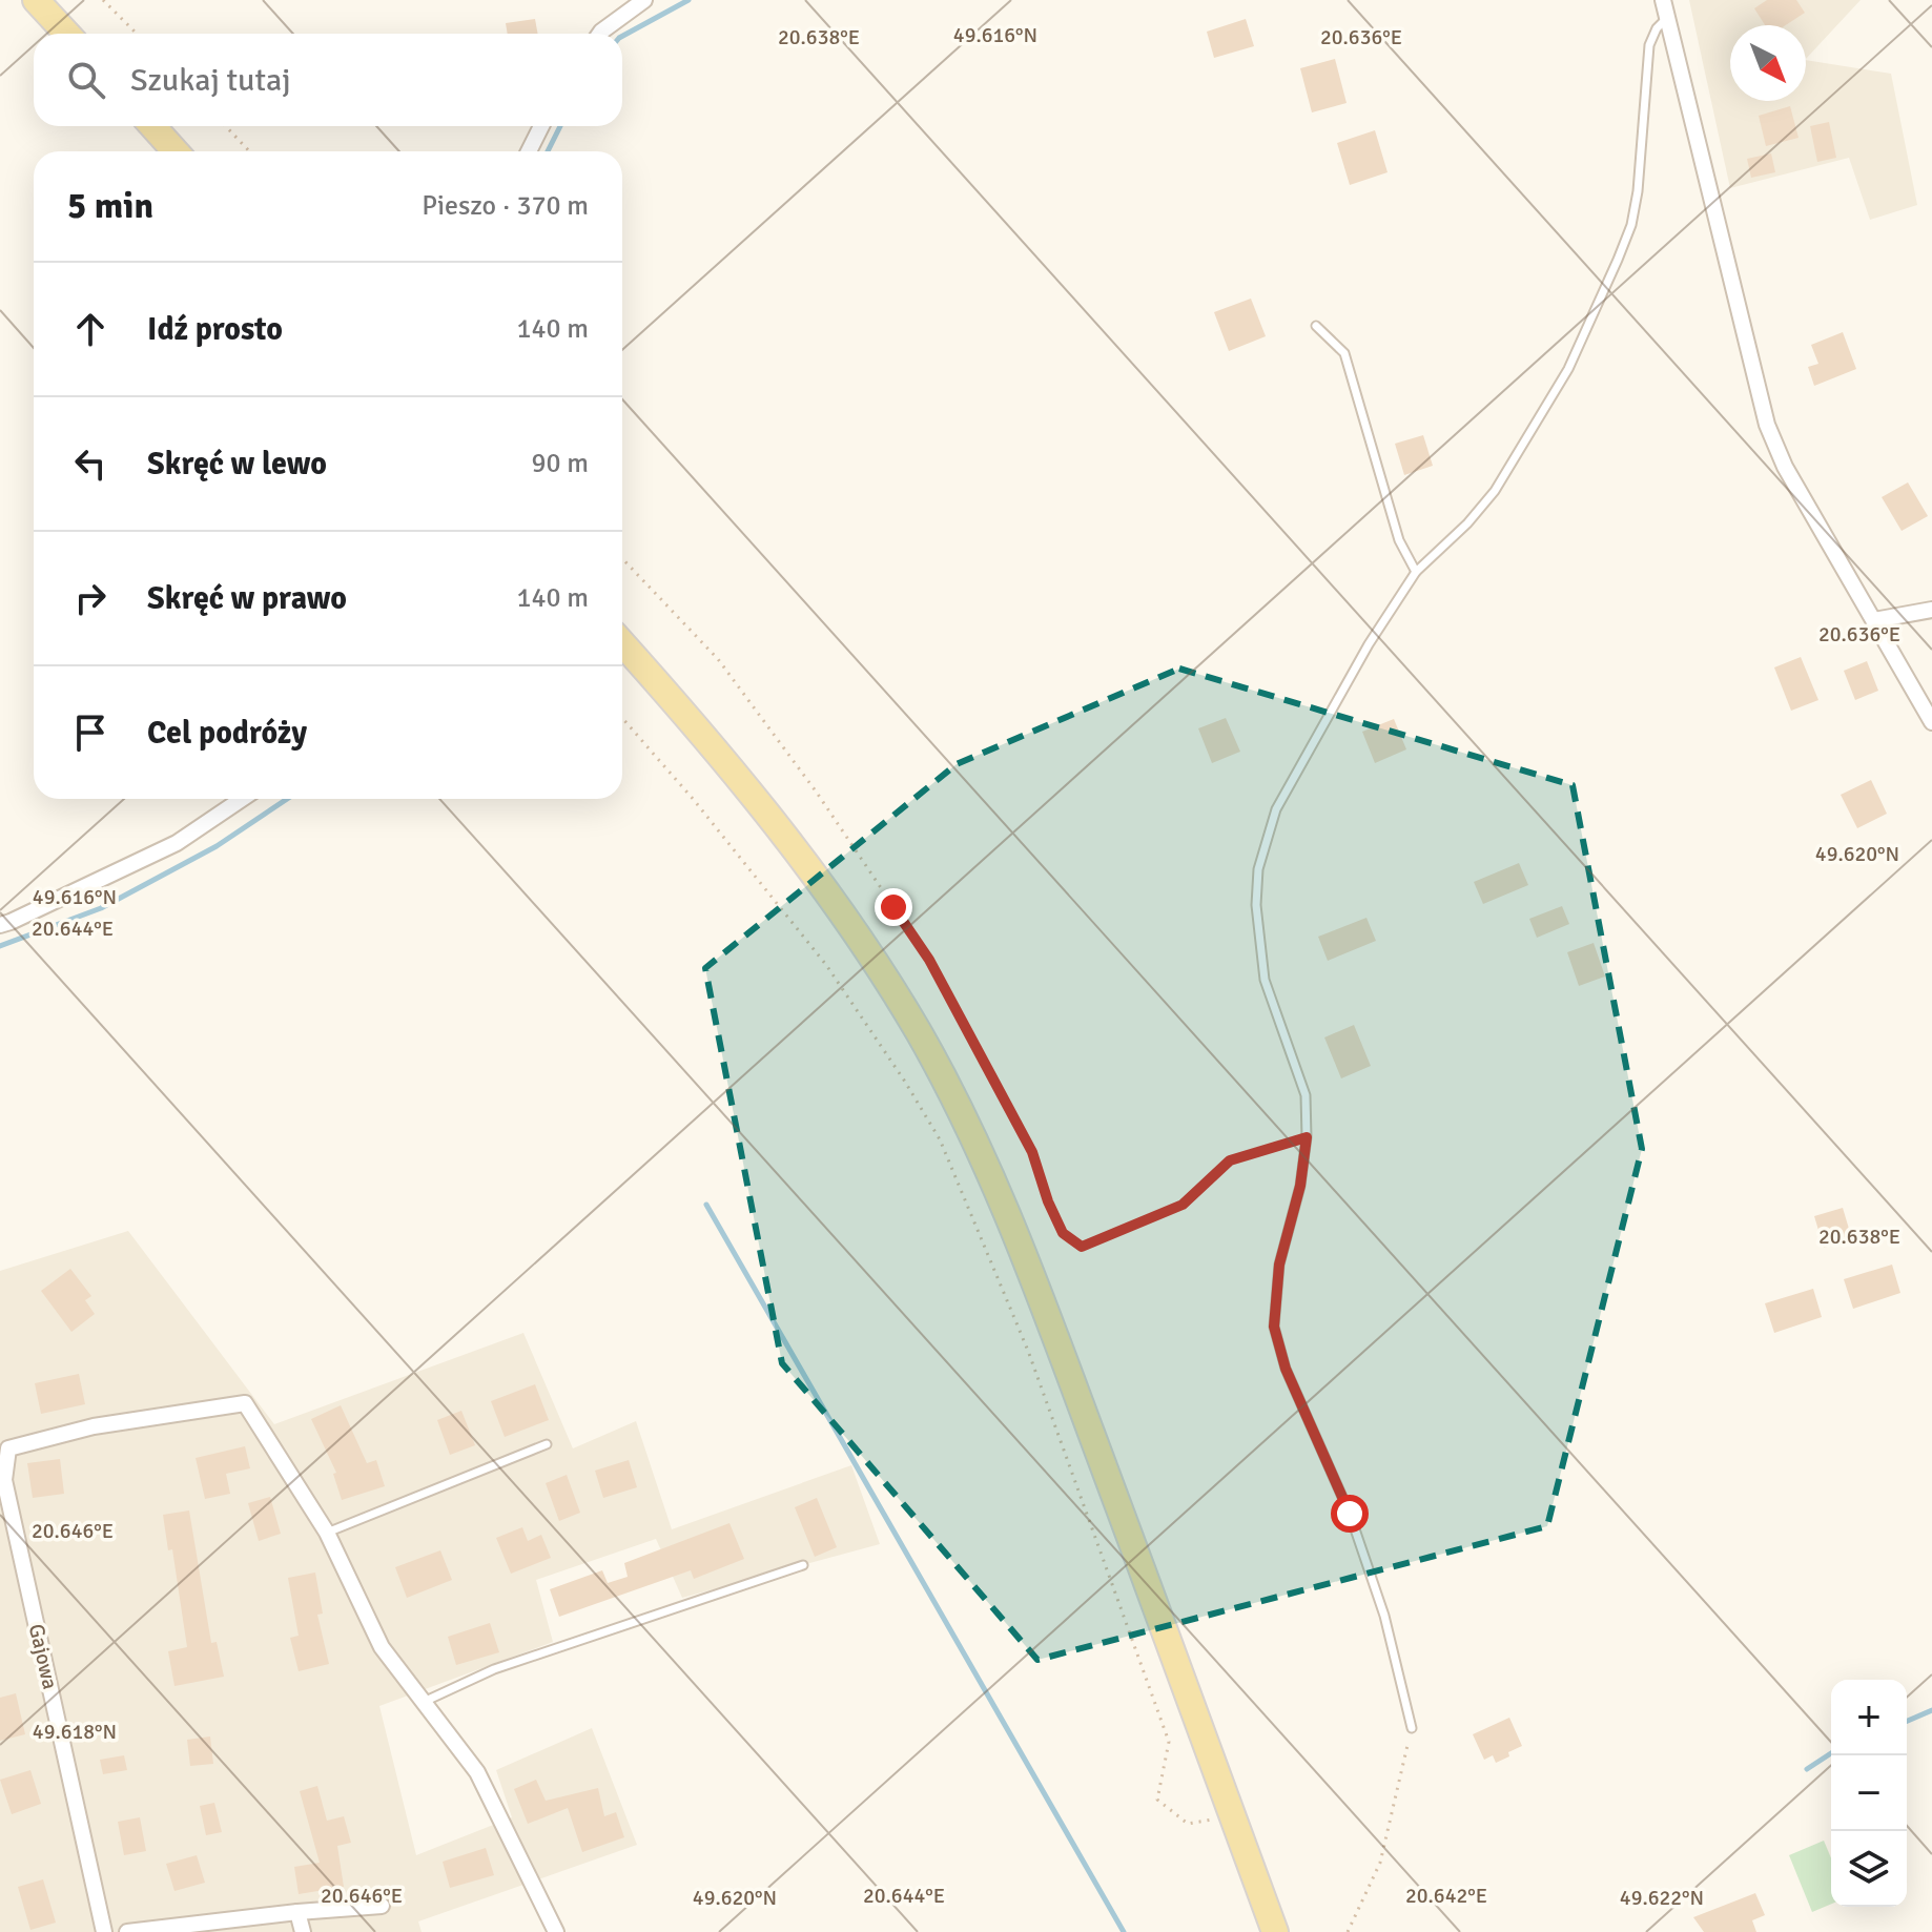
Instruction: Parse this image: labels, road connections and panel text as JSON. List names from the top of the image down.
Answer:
{
  "streets": {
    "street": ["Gajowa"]
  },
  "north": "bottom right",
  "page": {
    "search": "Szukaj tutaj",
    "heading": ["5 min", "Pieszo · 370 m"],
    "list": [
      ["Idź prosto", "140 m"],
      ["Skręć w lewo", "90 m"],
      ["Skręć w prawo", "140 m"],
      "Cel podróży"
    ],
    "map_buttons": ["+", "−"]
  },
  "coordinates": [
    "49.616°N",
    "20.638°E",
    "20.636°E",
    "49.620°N",
    "20.644°E",
    "20.646°E",
    "49.618°N",
    "20.642°E",
    "49.622°N"
  ]
}
